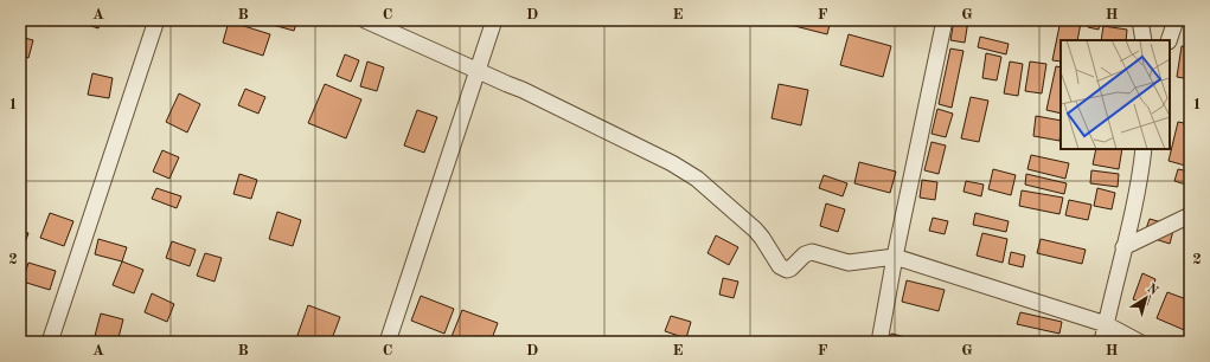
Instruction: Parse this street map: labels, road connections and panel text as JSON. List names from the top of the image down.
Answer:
{
  "north": "top right",
  "grid": {
    "columns": [
      "A",
      "B",
      "C",
      "D",
      "E",
      "F",
      "G",
      "H"
    ],
    "rows": ["1", "2"]
  }
}
